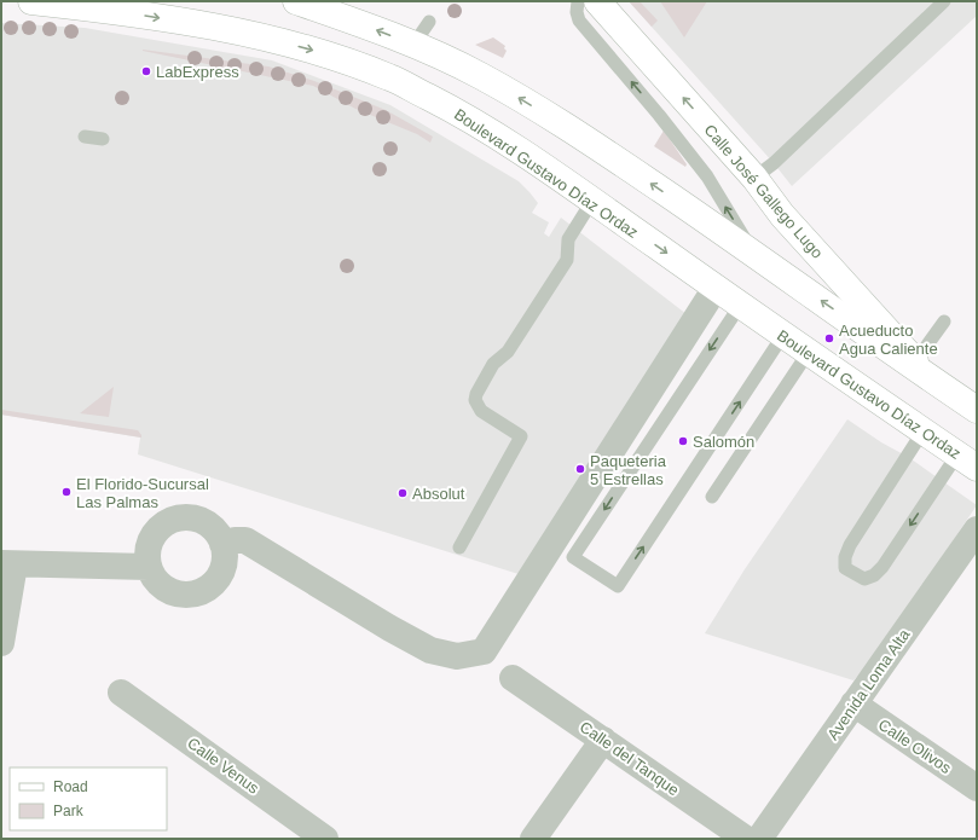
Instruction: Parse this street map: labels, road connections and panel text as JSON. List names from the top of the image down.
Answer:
{
  "streets": {
    "main road": ["Boulevard Gustavo Díaz Ordaz", "Calle José Gallego Lugo"],
    "street": [
      "Avenida Loma Alta",
      "Calle Olivos",
      "Calle del Tanque",
      "Calle Venus"
    ]
  },
  "crossings": [
    ["Avenida Loma Alta", "Calle Olivos"]
  ],
  "places": [
    "LabExpress",
    "Acueducto Agua Caliente",
    "Salomón",
    "Paqueteria 5 Estrellas",
    "El Florido-Sucursal Las Palmas",
    "Absolut"
  ],
  "legend": ["Road", "Park"]
}
